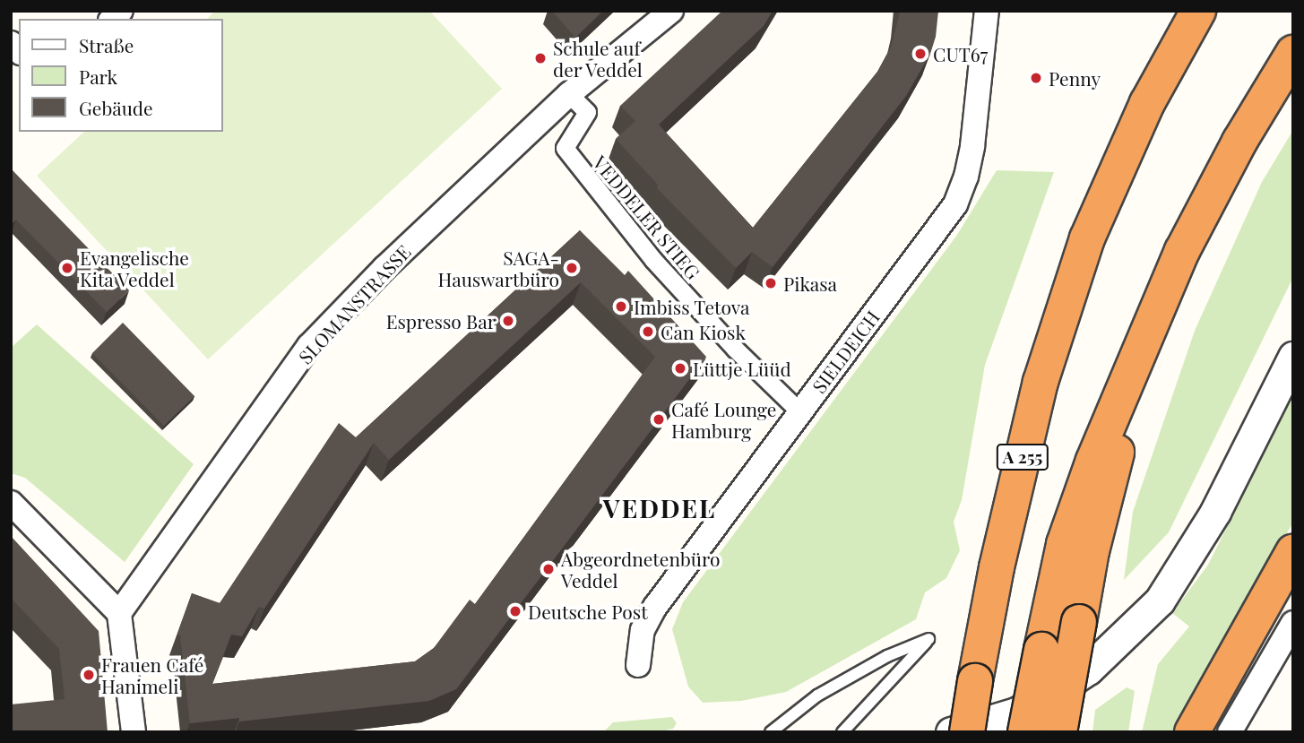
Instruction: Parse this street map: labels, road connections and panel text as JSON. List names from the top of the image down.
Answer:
{
  "streets": {
    "highway": ["A 255"],
    "street": ["VEDDELER STIEG", "SLOMANSTRASSE", "SIELDEICH"]
  },
  "crossings": [
    ["VEDDELER STIEG", "SLOMANSTRASSE"],
    ["VEDDELER STIEG", "SIELDEICH"]
  ],
  "districts": ["VEDDEL"],
  "places": [
    "CUT67",
    "Schule auf der Veddel",
    "Penny",
    "Evangelische Kita Veddel",
    "SAGA- Hauswartbüro",
    "Pikasa",
    "Imbiss Tetova",
    "Espresso Bar",
    "Can Kiosk",
    "Lüttje Lüüd",
    "Café Lounge Hamburg",
    "Abgeordnetenbüro Veddel",
    "Deutsche Post",
    "Frauen Café Hanimeli"
  ],
  "legend": ["Straße", "Park", "Gebäude"]
}
